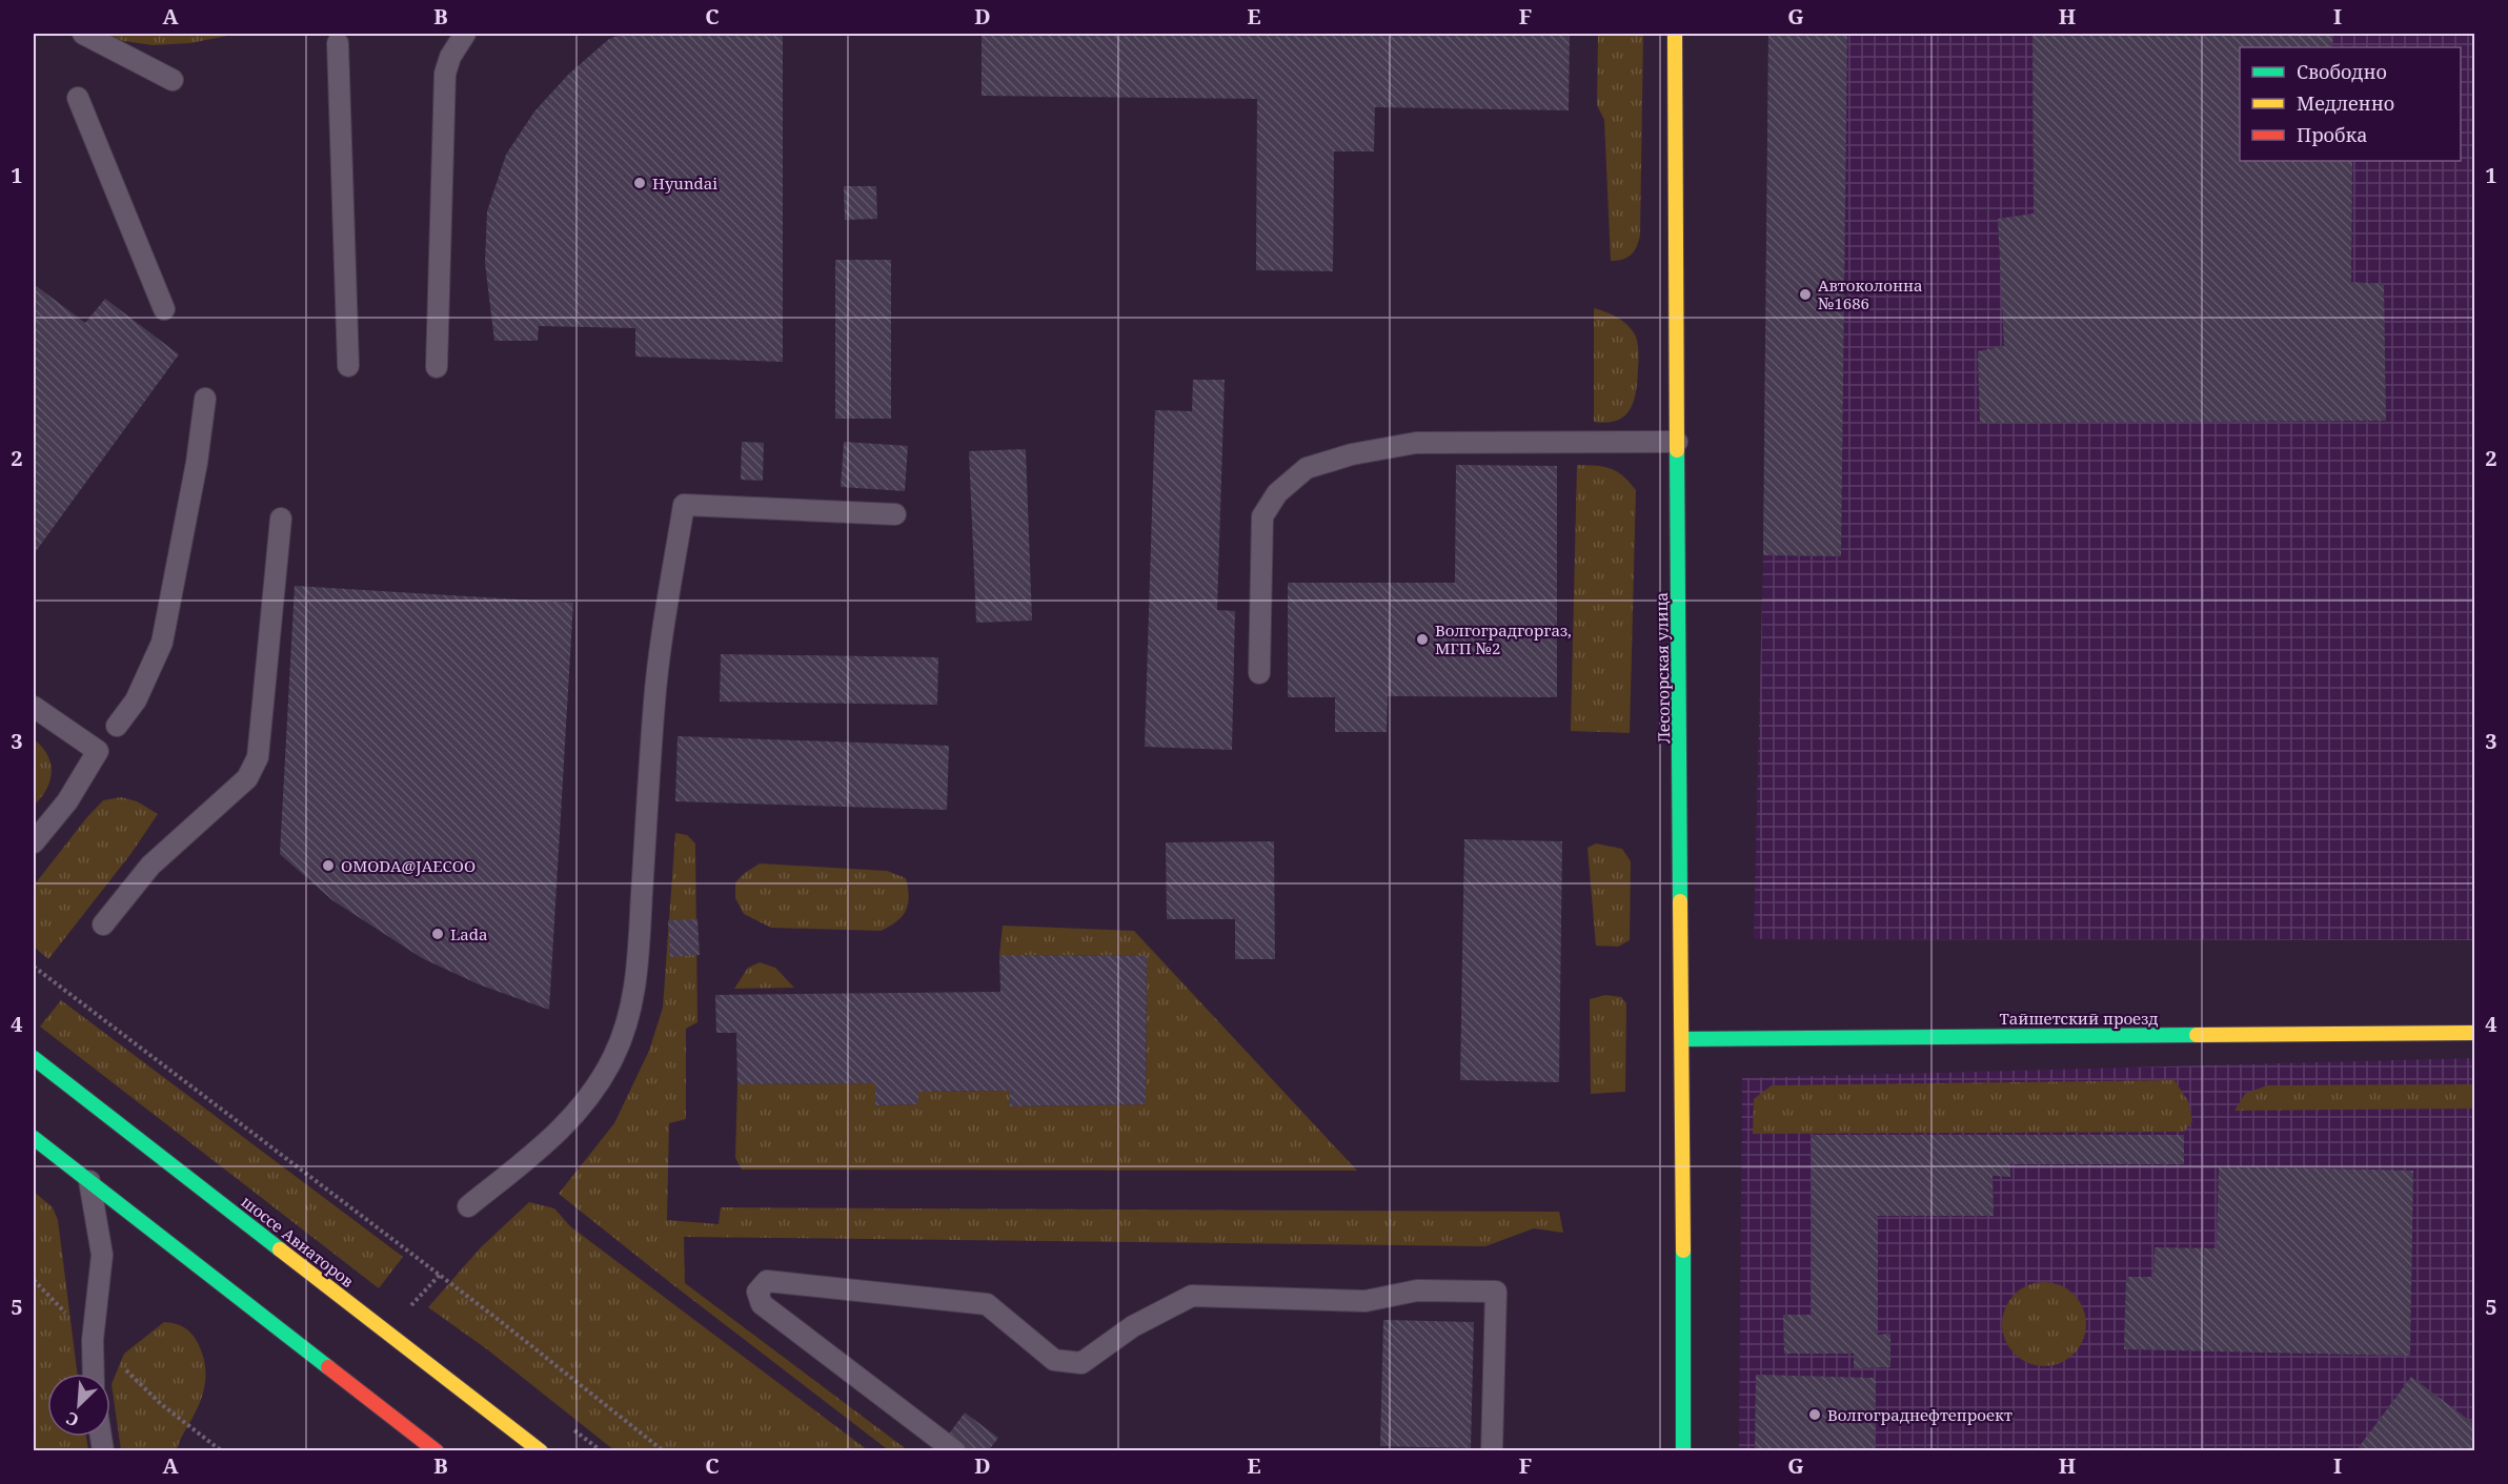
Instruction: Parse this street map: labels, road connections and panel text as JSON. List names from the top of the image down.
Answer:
{
  "streets": {
    "main road": ["Лесогорская улица", "Тайшетский проезд", "шоссе Авиаторов"]
  },
  "crossings": [
    ["Лесогорская улица", "Тайшетский проезд"]
  ],
  "places": [
    "Hyundai",
    "Автоколонна №1686",
    "Волгоградгоргаз, МГП №2",
    "OMODA@JAECOO",
    "Lada",
    "Волгограднефтепроект"
  ],
  "legend": ["Свободно", "Медленно", "Пробка"],
  "north": "bottom left",
  "grid": {
    "columns": [
      "A",
      "B",
      "C",
      "D",
      "E",
      "F",
      "G",
      "H",
      "I"
    ],
    "rows": [
      "1",
      "2",
      "3",
      "4",
      "5"
    ]
  }
}
